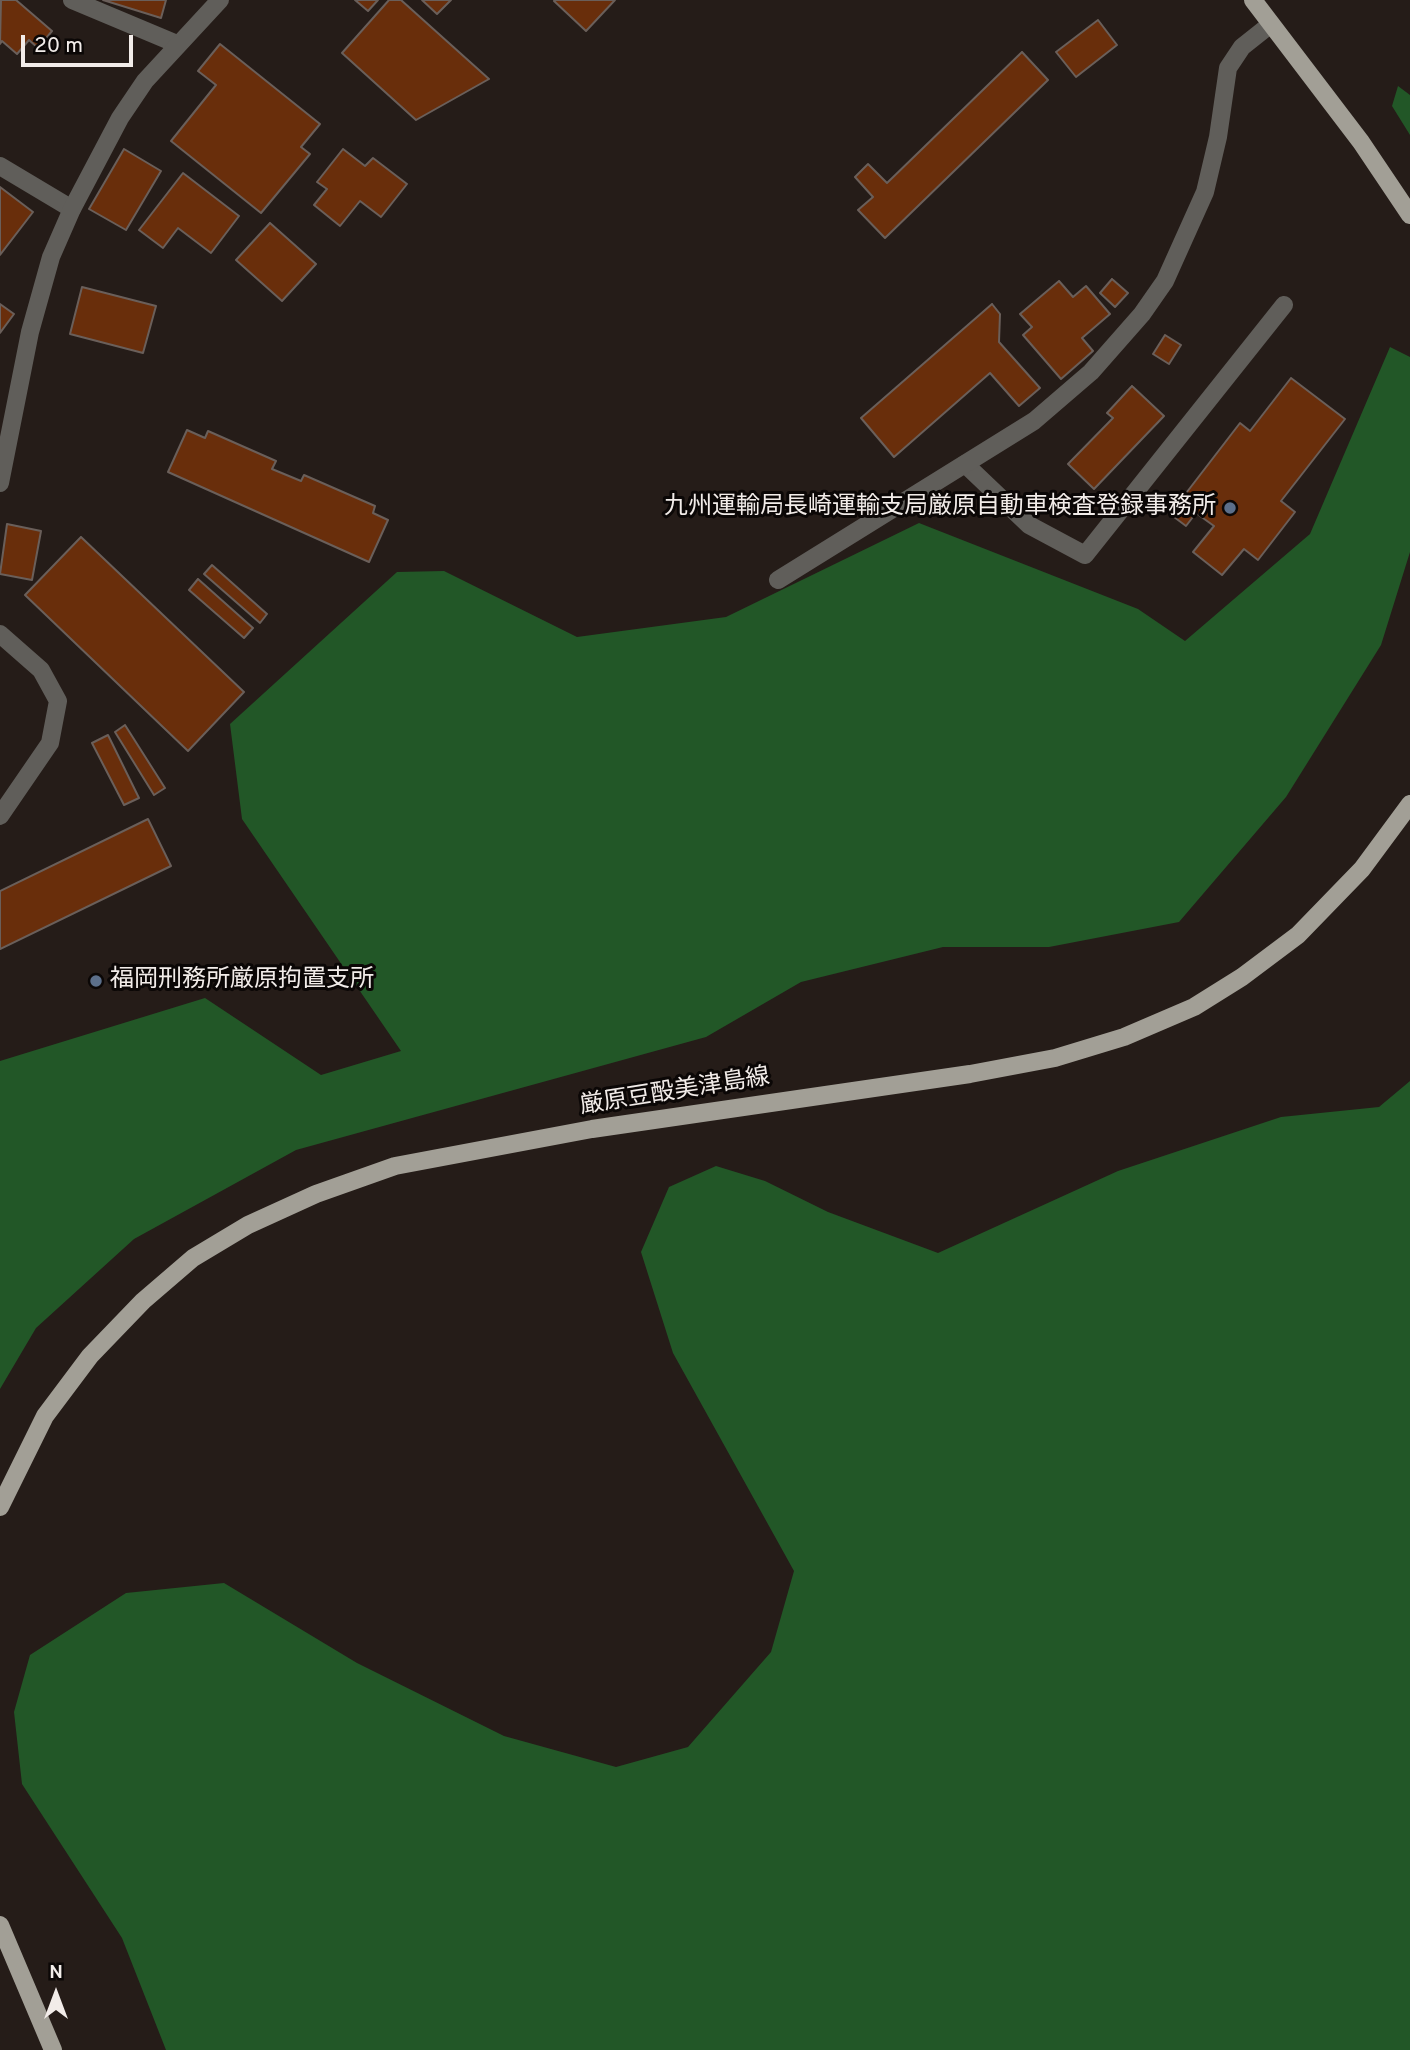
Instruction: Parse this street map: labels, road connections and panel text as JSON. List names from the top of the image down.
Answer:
{
  "streets": {
    "main road": ["厳原豆酘美津島線"]
  },
  "places": ["九州運輸局長崎運輸支局厳原自動車検査登録事務所", "福岡刑務所厳原拘置支所"],
  "scale_bar": "20 m",
  "north": "top"
}
